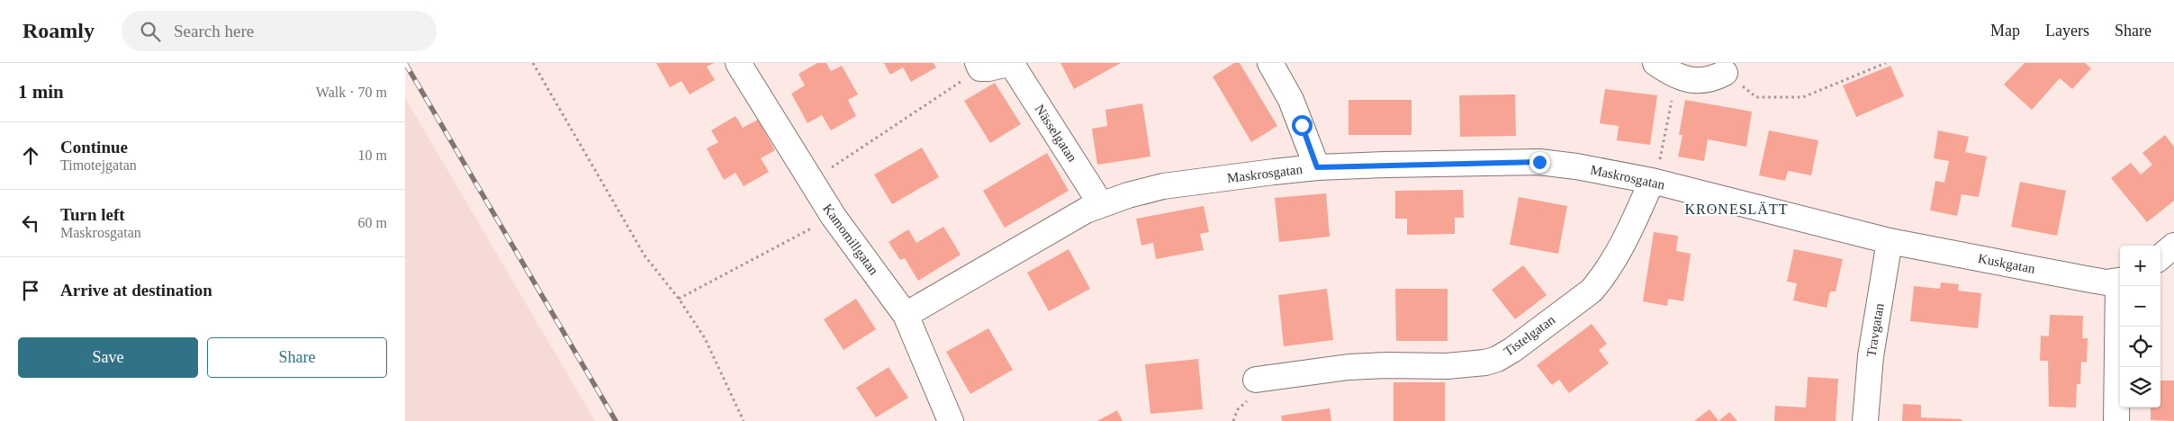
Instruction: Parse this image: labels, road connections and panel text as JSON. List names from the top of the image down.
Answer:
{
  "streets": {
    "street": [
      "Nässelgatan",
      "Maskrosgatan",
      "Kamomillgatan",
      "Kuskgatan",
      "Travgatan",
      "Tistelgatan"
    ]
  },
  "crossings": [
    ["Nässelgatan", "Maskrosgatan"],
    ["Maskrosgatan", "Kamomillgatan"],
    ["Maskrosgatan", "Kuskgatan"],
    ["Maskrosgatan", "Travgatan"],
    ["Maskrosgatan", "Tistelgatan"],
    ["Kuskgatan", "Travgatan"]
  ],
  "districts": ["KRONESLÄTT"],
  "page": {
    "header": "Roamly",
    "search": "Search here",
    "nav": ["Map", "Layers", "Share"],
    "heading": ["1 min", "Walk · 70 m"],
    "list": [
      ["Continue", "Timotejgatan", "10 m"],
      ["Turn left", "Maskrosgatan", "60 m"],
      "Arrive at destination"
    ],
    "map_buttons": ["+", "−"],
    "buttons": ["Save", "Share"]
  }
}
